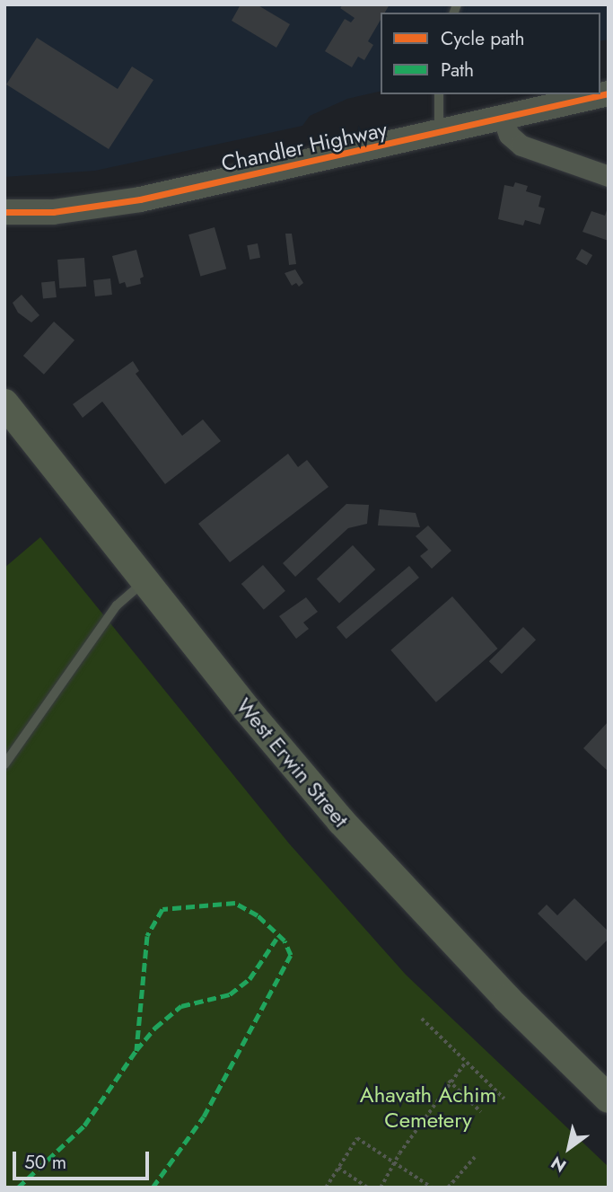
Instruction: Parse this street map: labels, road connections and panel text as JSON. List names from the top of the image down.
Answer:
{
  "streets": {
    "main road": ["West Erwin Street"],
    "street": ["Chandler Highway"]
  },
  "parks": ["Ahavath Achim Cemetery"],
  "legend": ["Cycle path", "Path"],
  "scale_bar": "50 m",
  "north": "bottom left"
}
